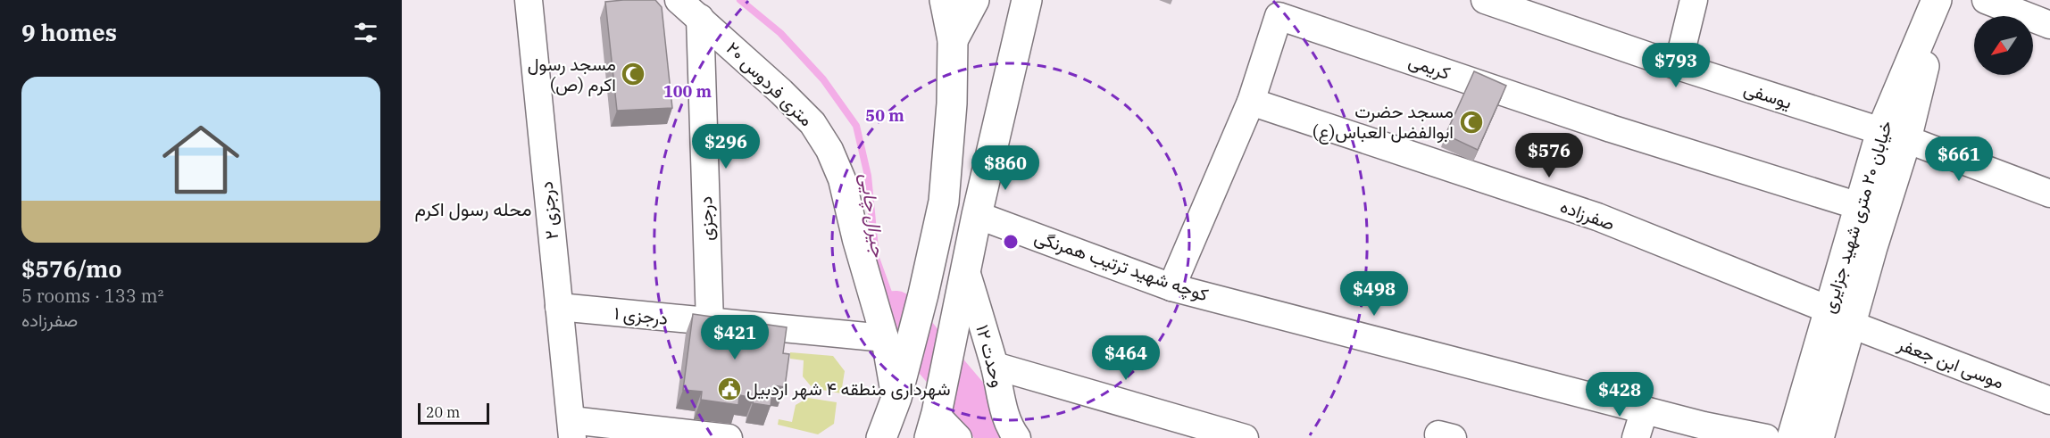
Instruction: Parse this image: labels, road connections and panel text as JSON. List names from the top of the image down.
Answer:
{
  "streets": {
    "main road": ["خیابان ۲۰ متری شهید جزایری"],
    "street": [
      "کریمی",
      "۲۰ متری فردوس",
      "یوسفی",
      "درجزی ۲",
      "صفرزاده",
      "درجزی",
      "کوچه شهید ترتیب همرنگی",
      "درجزی ۱",
      "وحدت ۱۲",
      "موسی ابن جعفر"
    ]
  },
  "crossings": [
    ["کریمی", "صفرزاده"],
    ["کریمی", "خیابان ۲۰ متری شهید جزایری"],
    ["کریمی", "کوچه شهید ترتیب همرنگی"],
    ["۲۰ متری فردوس", "درجزی"],
    ["۲۰ متری فردوس", "درجزی ۱"],
    ["یوسفی", "خیابان ۲۰ متری شهید جزایری"],
    ["درجزی ۲", "درجزی ۱"],
    ["صفرزاده", "خیابان ۲۰ متری شهید جزایری"],
    ["صفرزاده", "موسی ابن جعفر"],
    ["خیابان ۲۰ متری شهید جزایری", "موسی ابن جعفر"],
    ["درجزی", "درجزی ۱"]
  ],
  "districts": ["محله رسول اکرم"],
  "water": ["جیرال چایی"],
  "places": {
    "mosque": ["مسجد رسول اکرم (ص)", "مسجد حضرت ابوالفضل العباس(ع)"],
    "public building": ["شهرداری منطقه ۴ شهر اردبیل"]
  },
  "scale_bar": "20 m",
  "north": "bottom left",
  "page": {
    "heading": "9 homes",
    "price": [
      "$793",
      "$296",
      "$576",
      "$661",
      "$860",
      "$498",
      "$421",
      "$464",
      "$428"
    ],
    "list": [
      {
        "name": "$576/mo",
        "note": "5 rooms · 133 m² · صفرزاده"
      }
    ],
    "scale": "20 m"
  },
  "rings": ["100 m", "50 m"]
}
